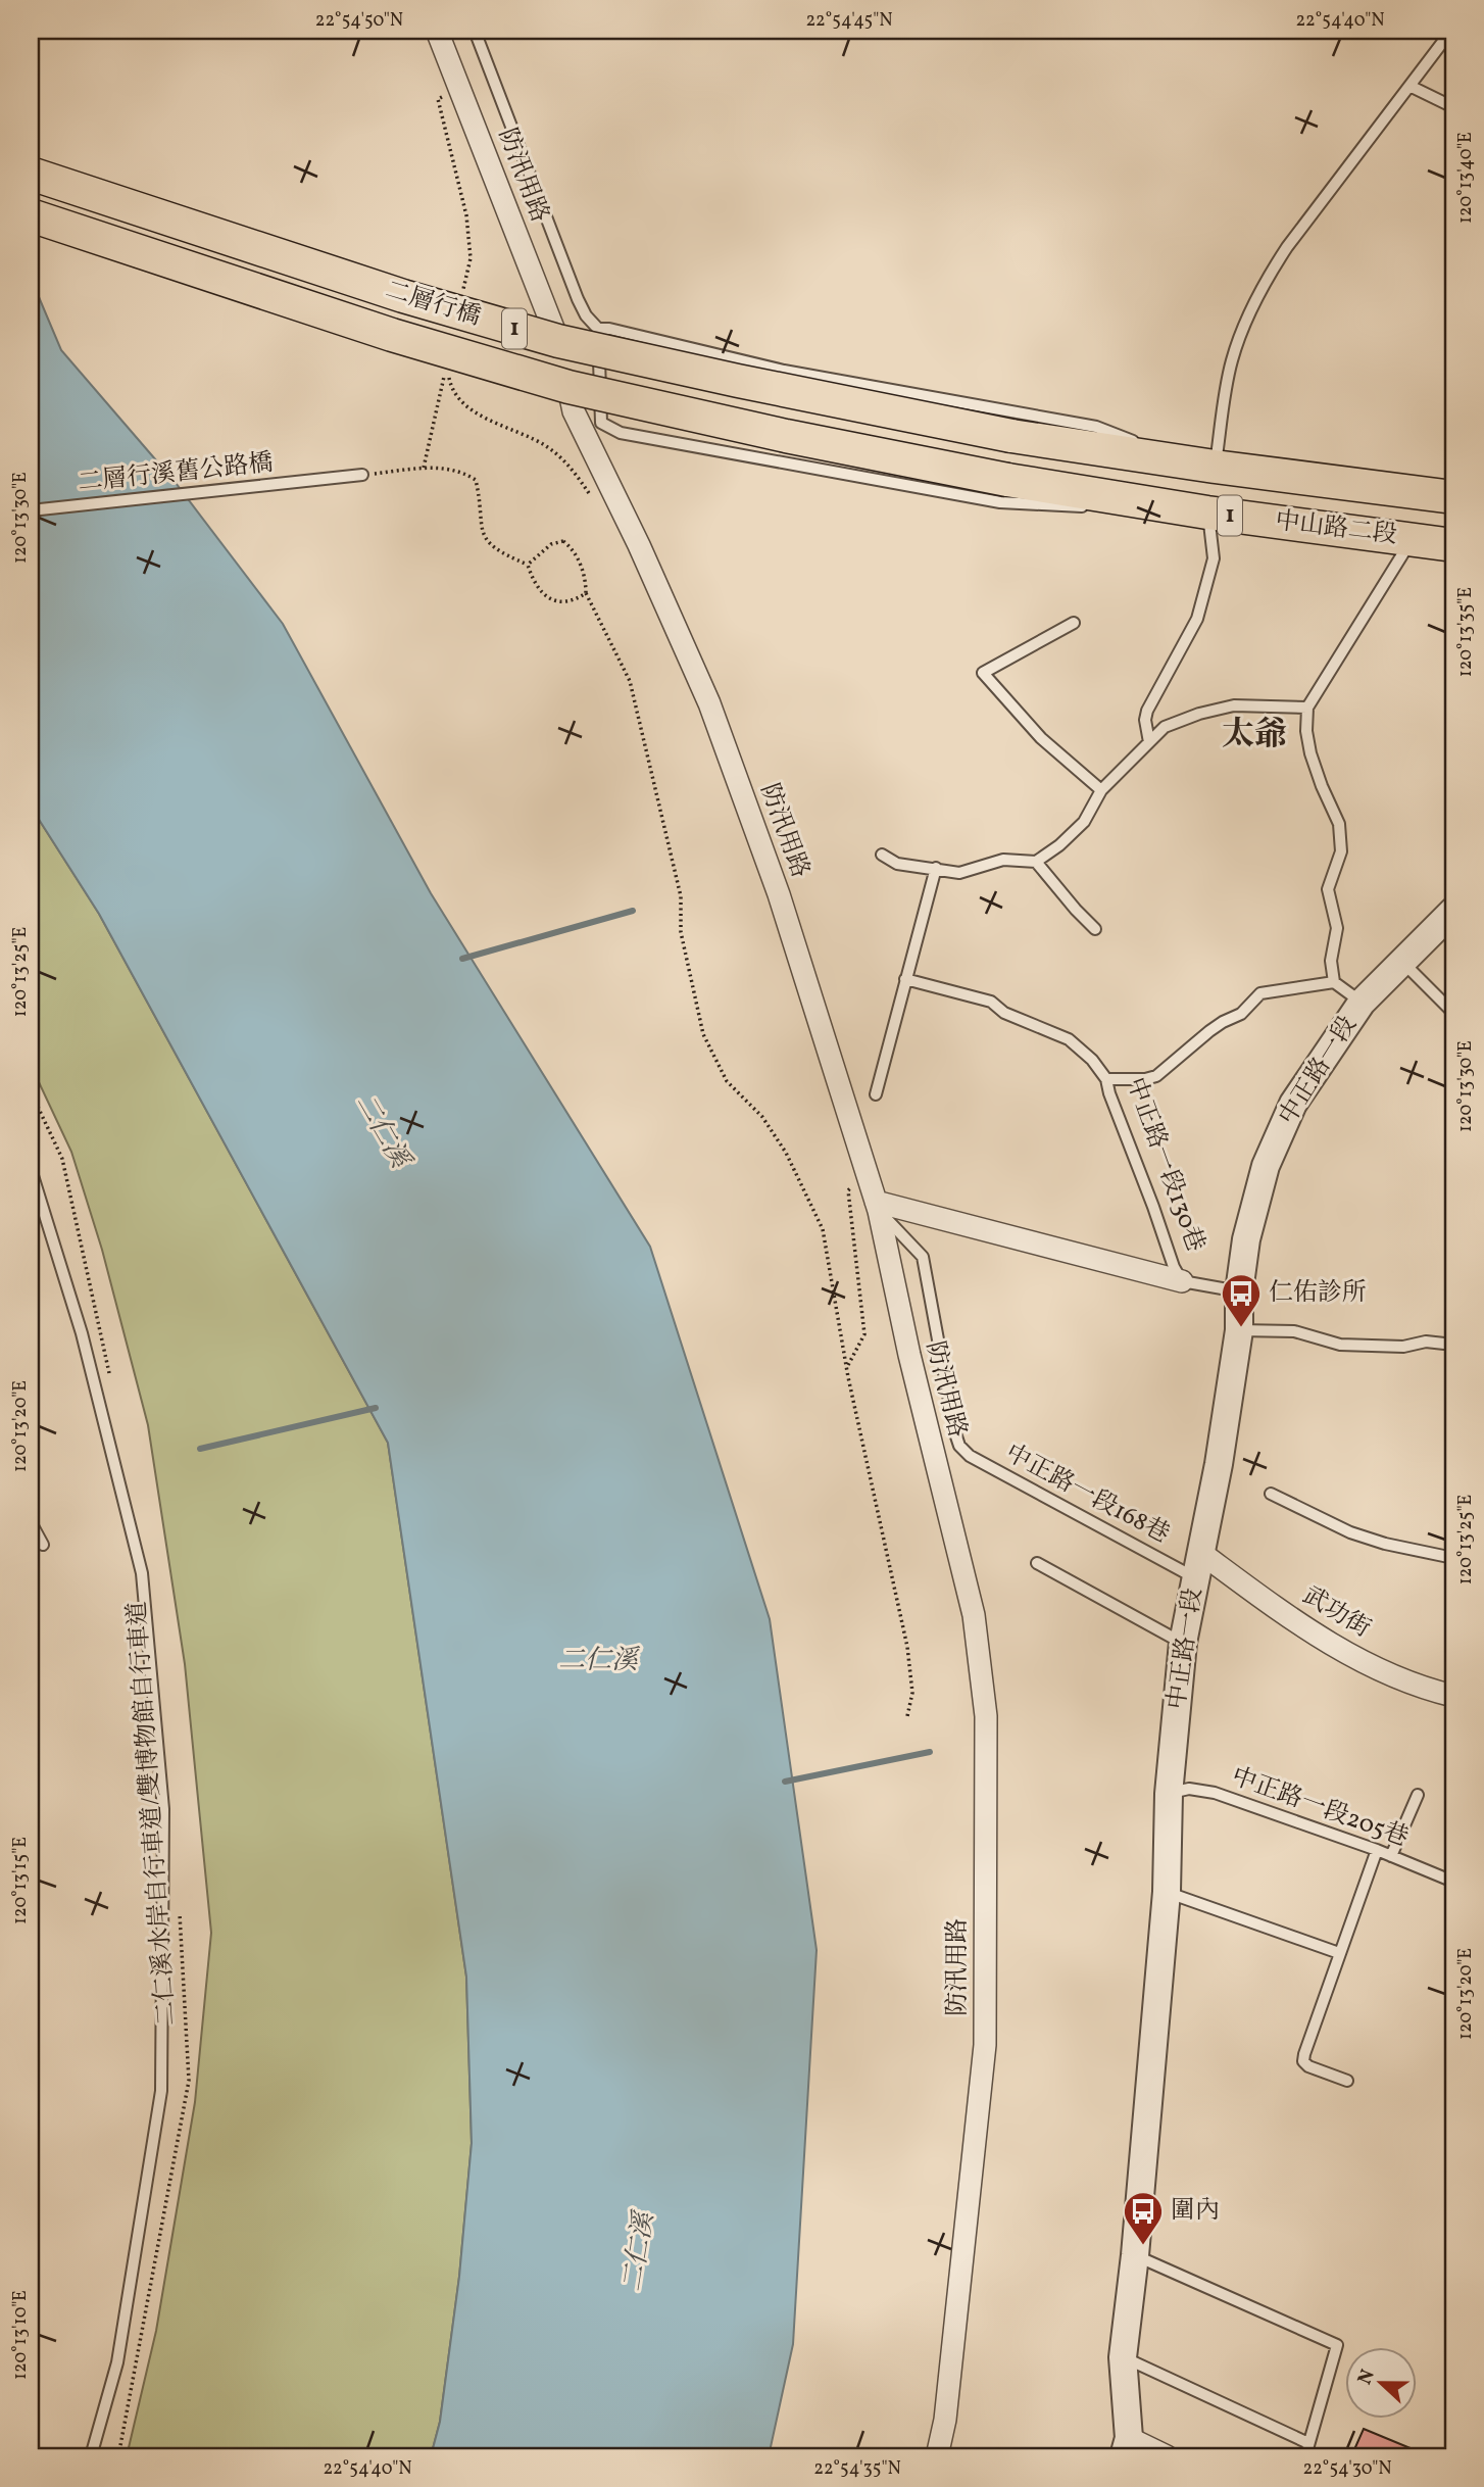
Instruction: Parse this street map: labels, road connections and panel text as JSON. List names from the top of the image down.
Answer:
{
  "streets": {
    "main road": ["二層行橋", "1", "中山路二段"],
    "street": [
      "防汛用路",
      "中正路一段",
      "中正路一段130巷",
      "武功街"
    ],
    "lane": ["二層行溪舊公路橋", "中正路一段168巷", "中正路一段205巷"],
    "path": ["二仁溪水岸自行車道/雙博物館自行車道"]
  },
  "crossings": [
    ["防汛用路", "二層行橋"],
    ["防汛用路", "中正路一段130巷"],
    ["防汛用路", "中正路一段168巷"],
    ["二層行橋", "中山路二段"],
    ["中正路一段", "中正路一段130巷"],
    ["中正路一段", "中正路一段168巷"],
    ["中正路一段", "武功街"],
    ["中正路一段", "中正路一段205巷"],
    ["中正路一段130巷", "中正路一段168巷"],
    ["中正路一段168巷", "武功街"]
  ],
  "districts": ["太爺"],
  "water": ["二仁溪"],
  "places": {
    "bus stop": ["仁佑診所", "圍內"]
  },
  "north": "left",
  "coordinates": [
    "22°54'50\"N",
    "22°54'45\"N",
    "22°54'40\"N",
    "120°13'40\"E",
    "120°13'30\"E",
    "120°13'35\"E",
    "120°13'25\"E",
    "120°13'20\"E",
    "120°13'15\"E",
    "120°13'10\"E",
    "22°54'35\"N",
    "22°54'30\"N"
  ]
}
